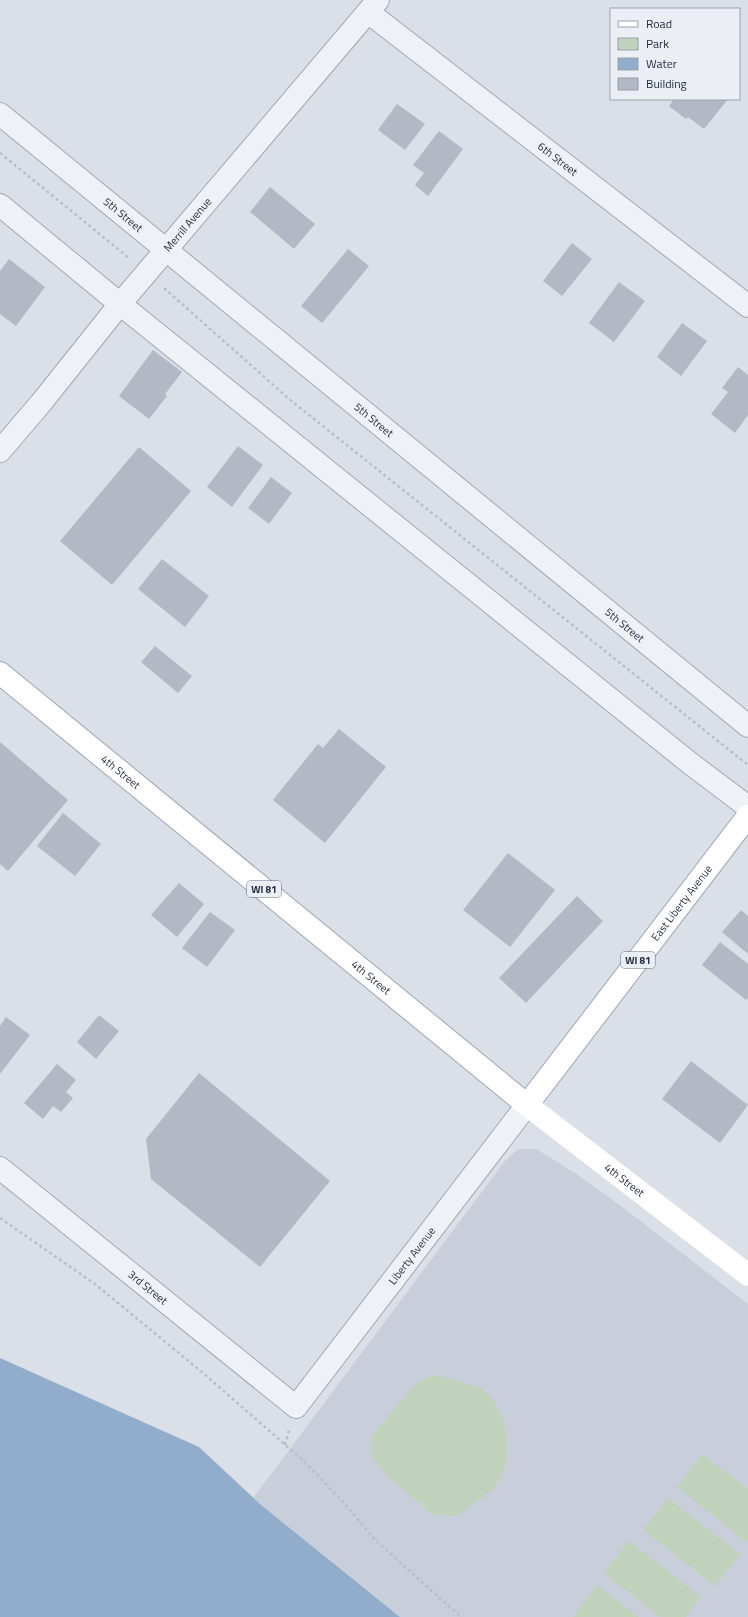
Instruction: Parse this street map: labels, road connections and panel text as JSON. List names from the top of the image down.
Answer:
{
  "streets": {
    "main road": ["4th Street", "WI 81", "East Liberty Avenue"],
    "street": [
      "6th Street",
      "5th Street",
      "Merrill Avenue",
      "Liberty Avenue",
      "3rd Street"
    ]
  },
  "crossings": [
    ["6th Street", "Merrill Avenue"],
    ["5th Street", "Merrill Avenue"],
    ["4th Street", "East Liberty Avenue"],
    ["4th Street", "Liberty Avenue"],
    ["East Liberty Avenue", "Liberty Avenue"],
    ["Liberty Avenue", "3rd Street"]
  ],
  "legend": [
    "Road",
    "Park",
    "Water",
    "Building"
  ]
}
